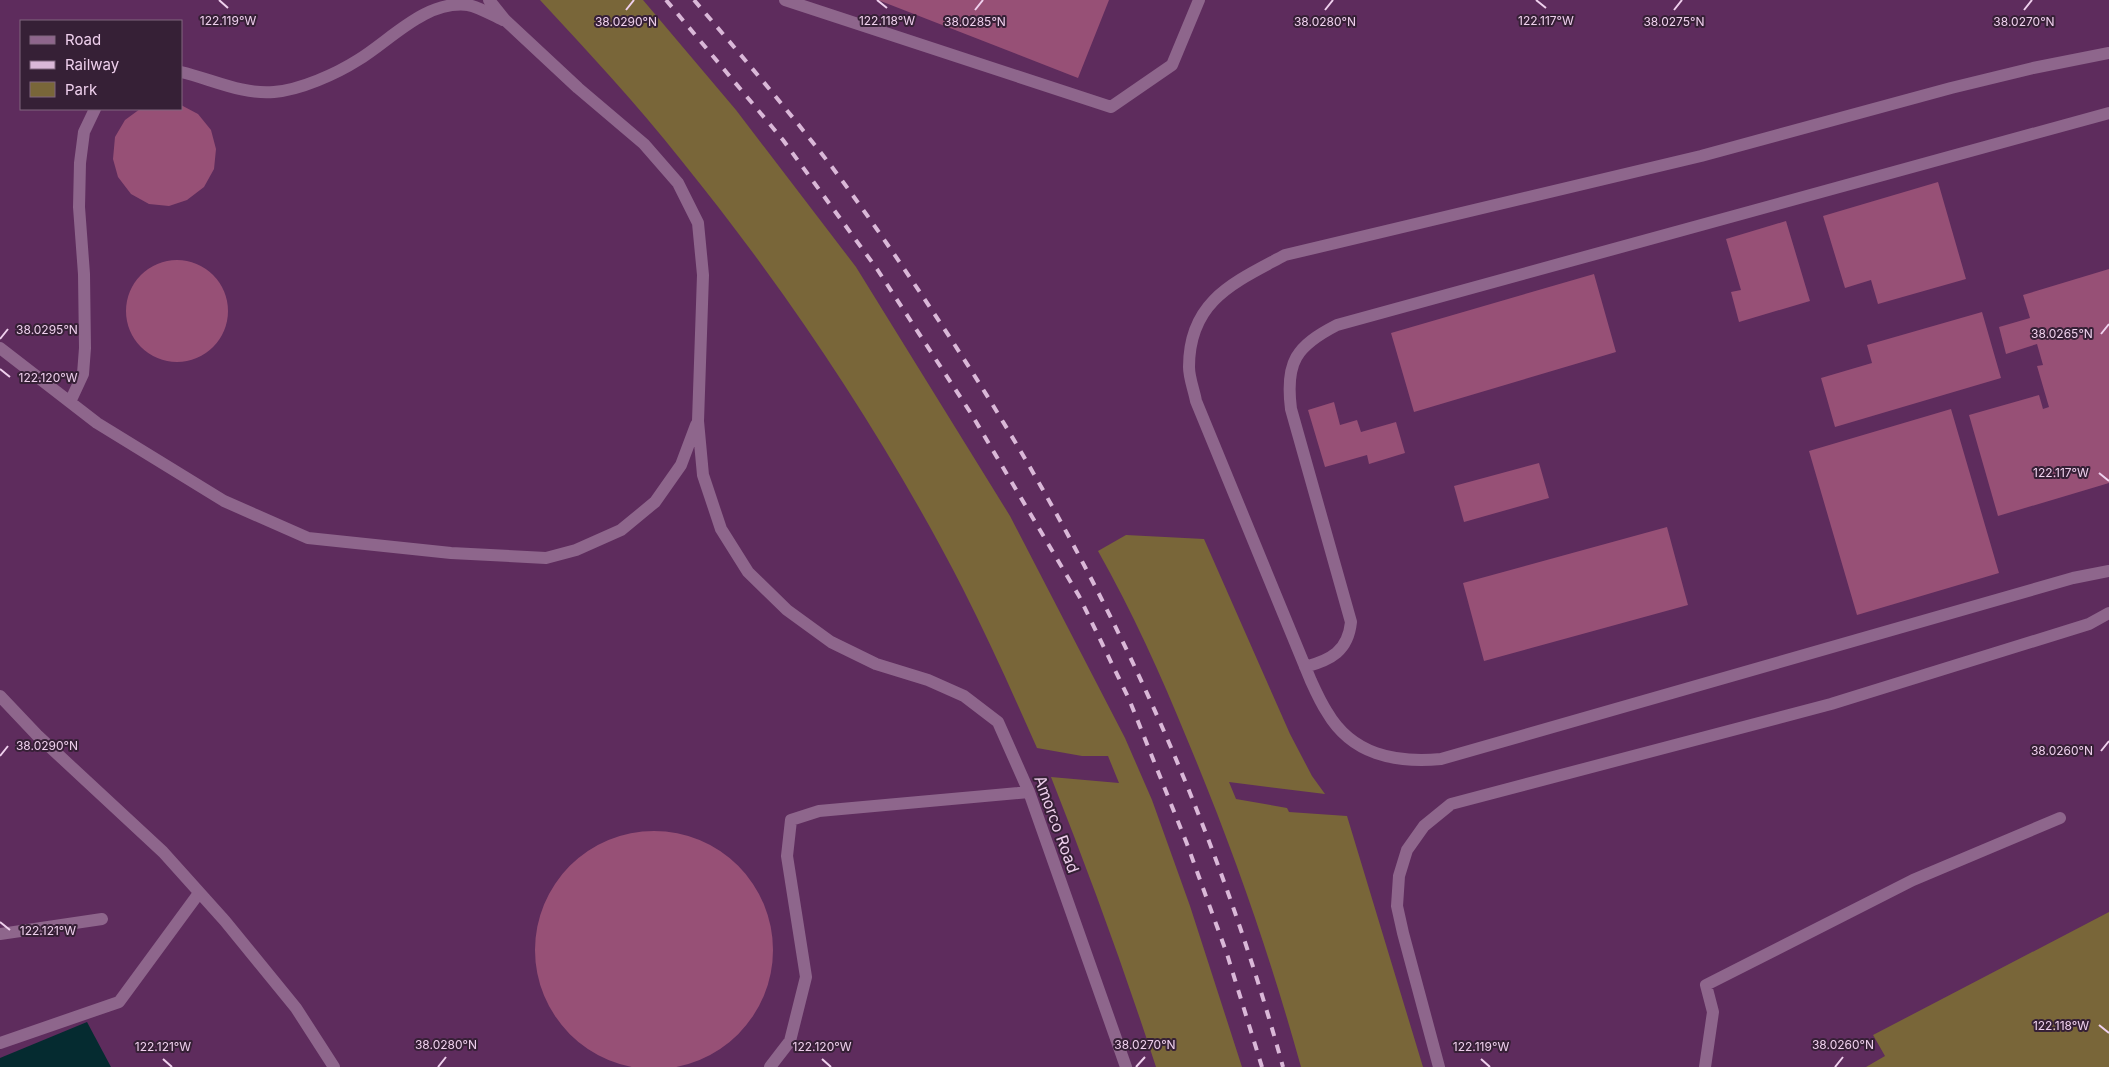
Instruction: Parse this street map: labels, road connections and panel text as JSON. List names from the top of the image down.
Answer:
{
  "streets": {
    "lane": ["Amorco Road"]
  },
  "legend": ["Road", "Railway", "Park"],
  "coordinates": [
    "122.119°W",
    "122.118°W",
    "122.117°W",
    "38.0290°N",
    "38.0285°N",
    "38.0280°N",
    "38.0275°N",
    "38.0270°N",
    "38.0295°N",
    "38.0265°N",
    "122.120°W",
    "38.0260°N",
    "122.121°W"
  ]
}
